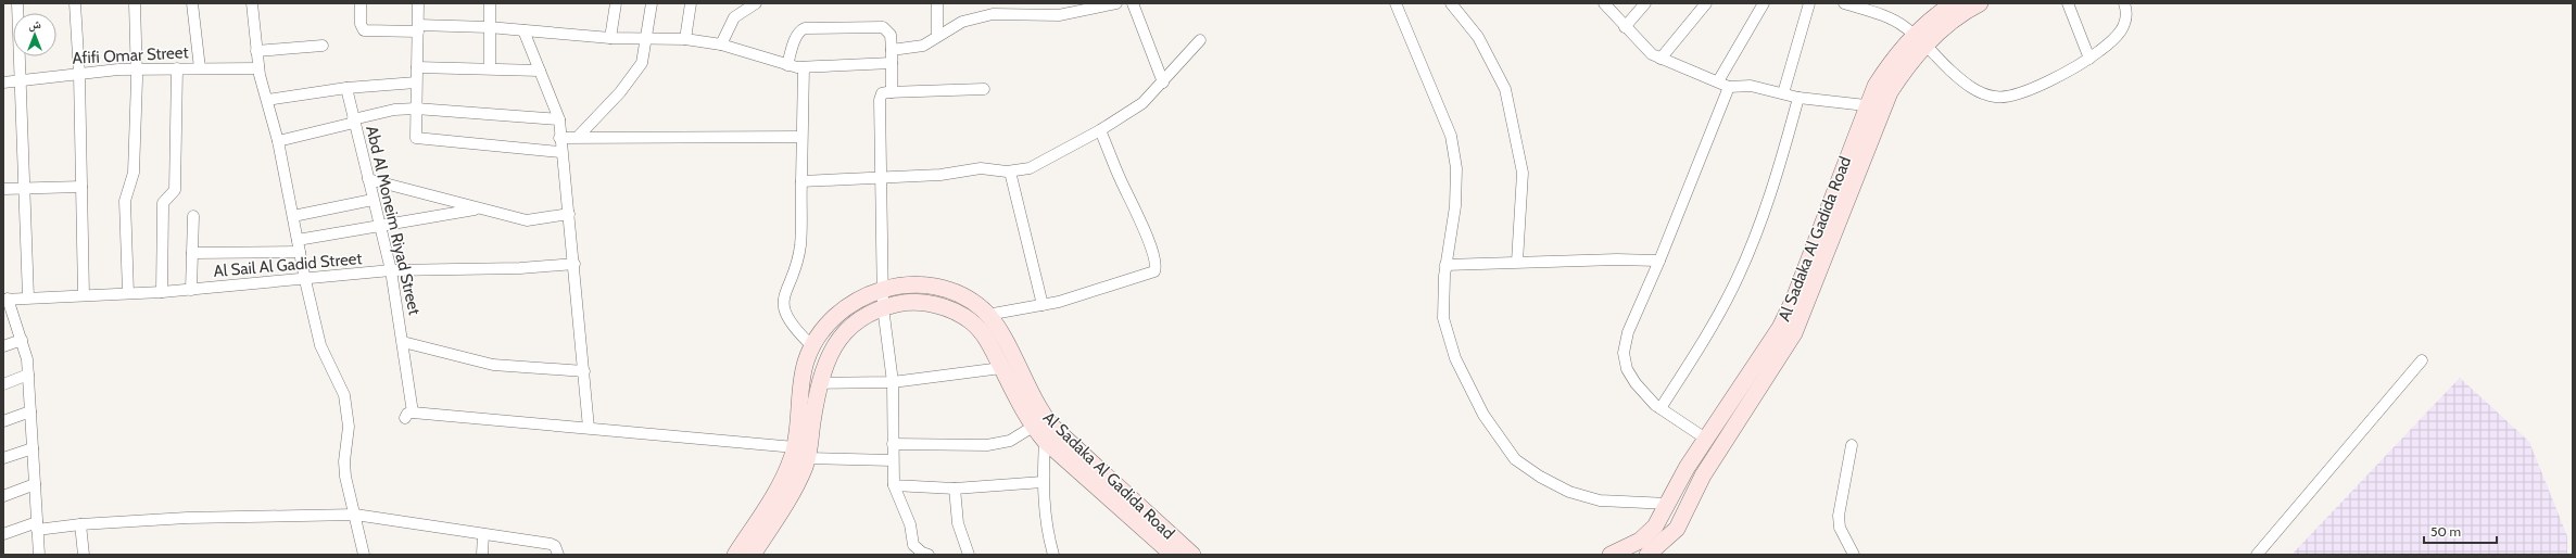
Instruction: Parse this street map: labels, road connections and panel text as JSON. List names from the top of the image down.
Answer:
{
  "streets": {
    "street": [
      "Afifi Omar Street",
      "Abd Al Moneim Riyad Street",
      "Al Sadaka Al Gadida Road",
      "Al Sail Al Gadid Street"
    ]
  },
  "crossings": [
    ["Abd Al Moneim Riyad Street", "Al Sail Al Gadid Street"]
  ],
  "scale_bar": "50 m",
  "north": "top"
}
